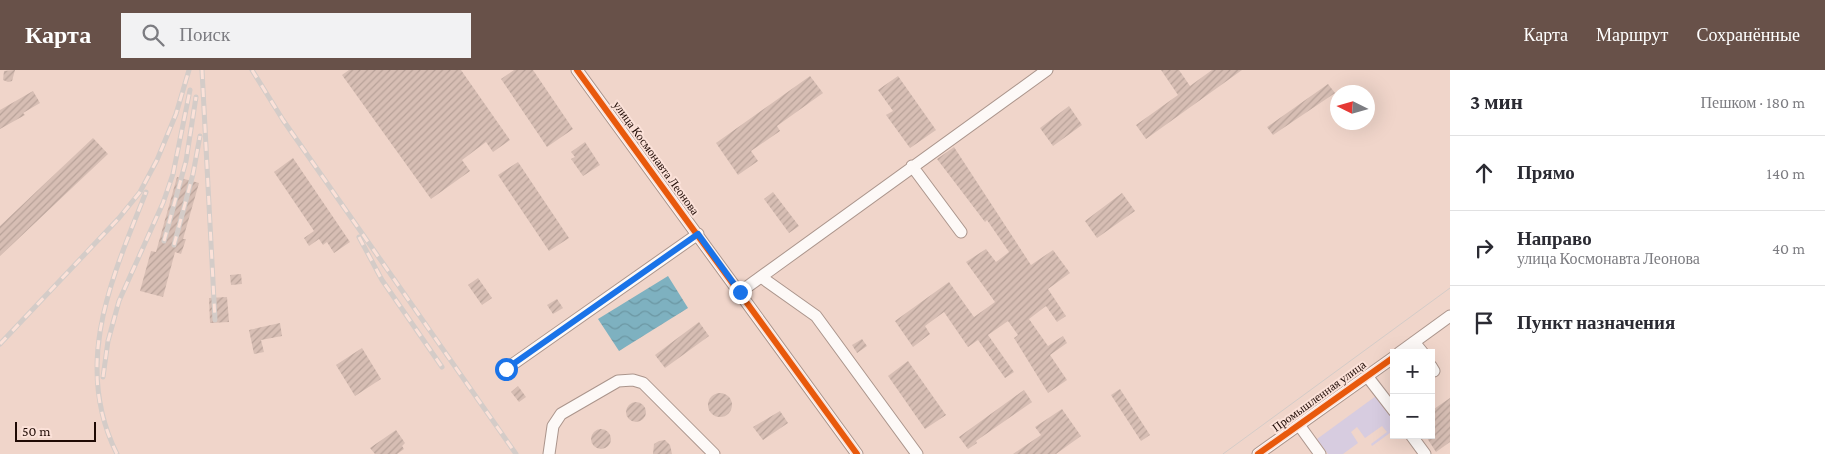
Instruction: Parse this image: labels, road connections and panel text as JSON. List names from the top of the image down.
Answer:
{
  "streets": {
    "street": ["улица Космонавта Леонова", "Промышленная улица"]
  },
  "scale_bar": "50 m",
  "north": "left",
  "page": {
    "header": "Карта",
    "search": "Поиск",
    "nav": ["Карта", "Маршрут", "Сохранённые"],
    "heading": ["3 мин", "Пешком · 180 m"],
    "list": [
      ["Прямо", "140 m"],
      ["Направо", "улица Космонавта Леонова", "40 m"],
      "Пункт назначения"
    ],
    "map_buttons": ["+", "−"],
    "scale": "50 m"
  }
}
